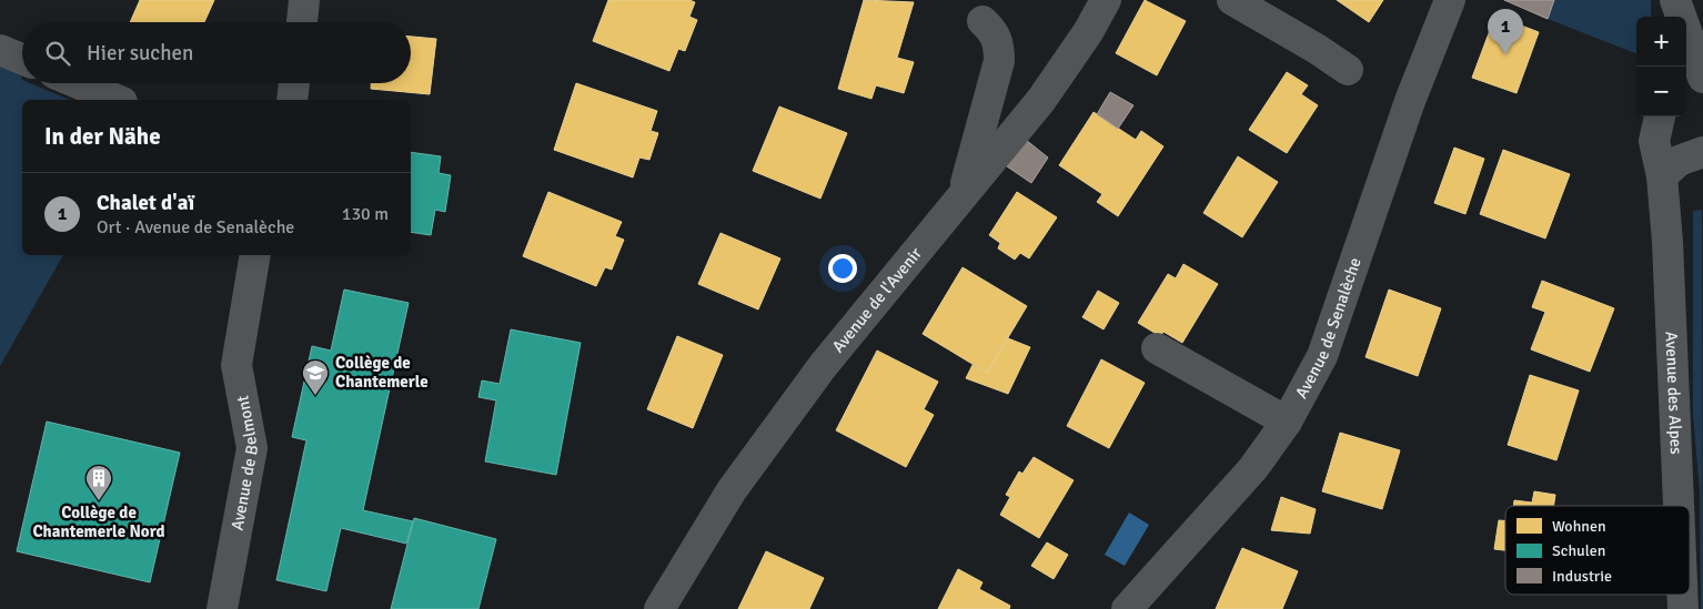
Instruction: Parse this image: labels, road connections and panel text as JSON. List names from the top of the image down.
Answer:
{
  "streets": {
    "street": [
      "Avenue de l'Avenir",
      "Avenue de Senalèche",
      "Avenue des Alpes",
      "Avenue de Belmont"
    ]
  },
  "places": {
    "school or university": ["Collège de Chantemerle"],
    "building": ["Collège de Chantemerle Nord"]
  },
  "legend": ["Wohnen", "Schulen", "Industrie"],
  "page": {
    "pins": "1",
    "map_buttons": ["+", "−"],
    "search": "Hier suchen",
    "heading": "In der Nähe",
    "list": [
      {
        "mark": "1",
        "name": "Chalet d'aï",
        "note": "Ort · Avenue de Senalèche",
        "value": "130 m"
      }
    ]
  }
}
